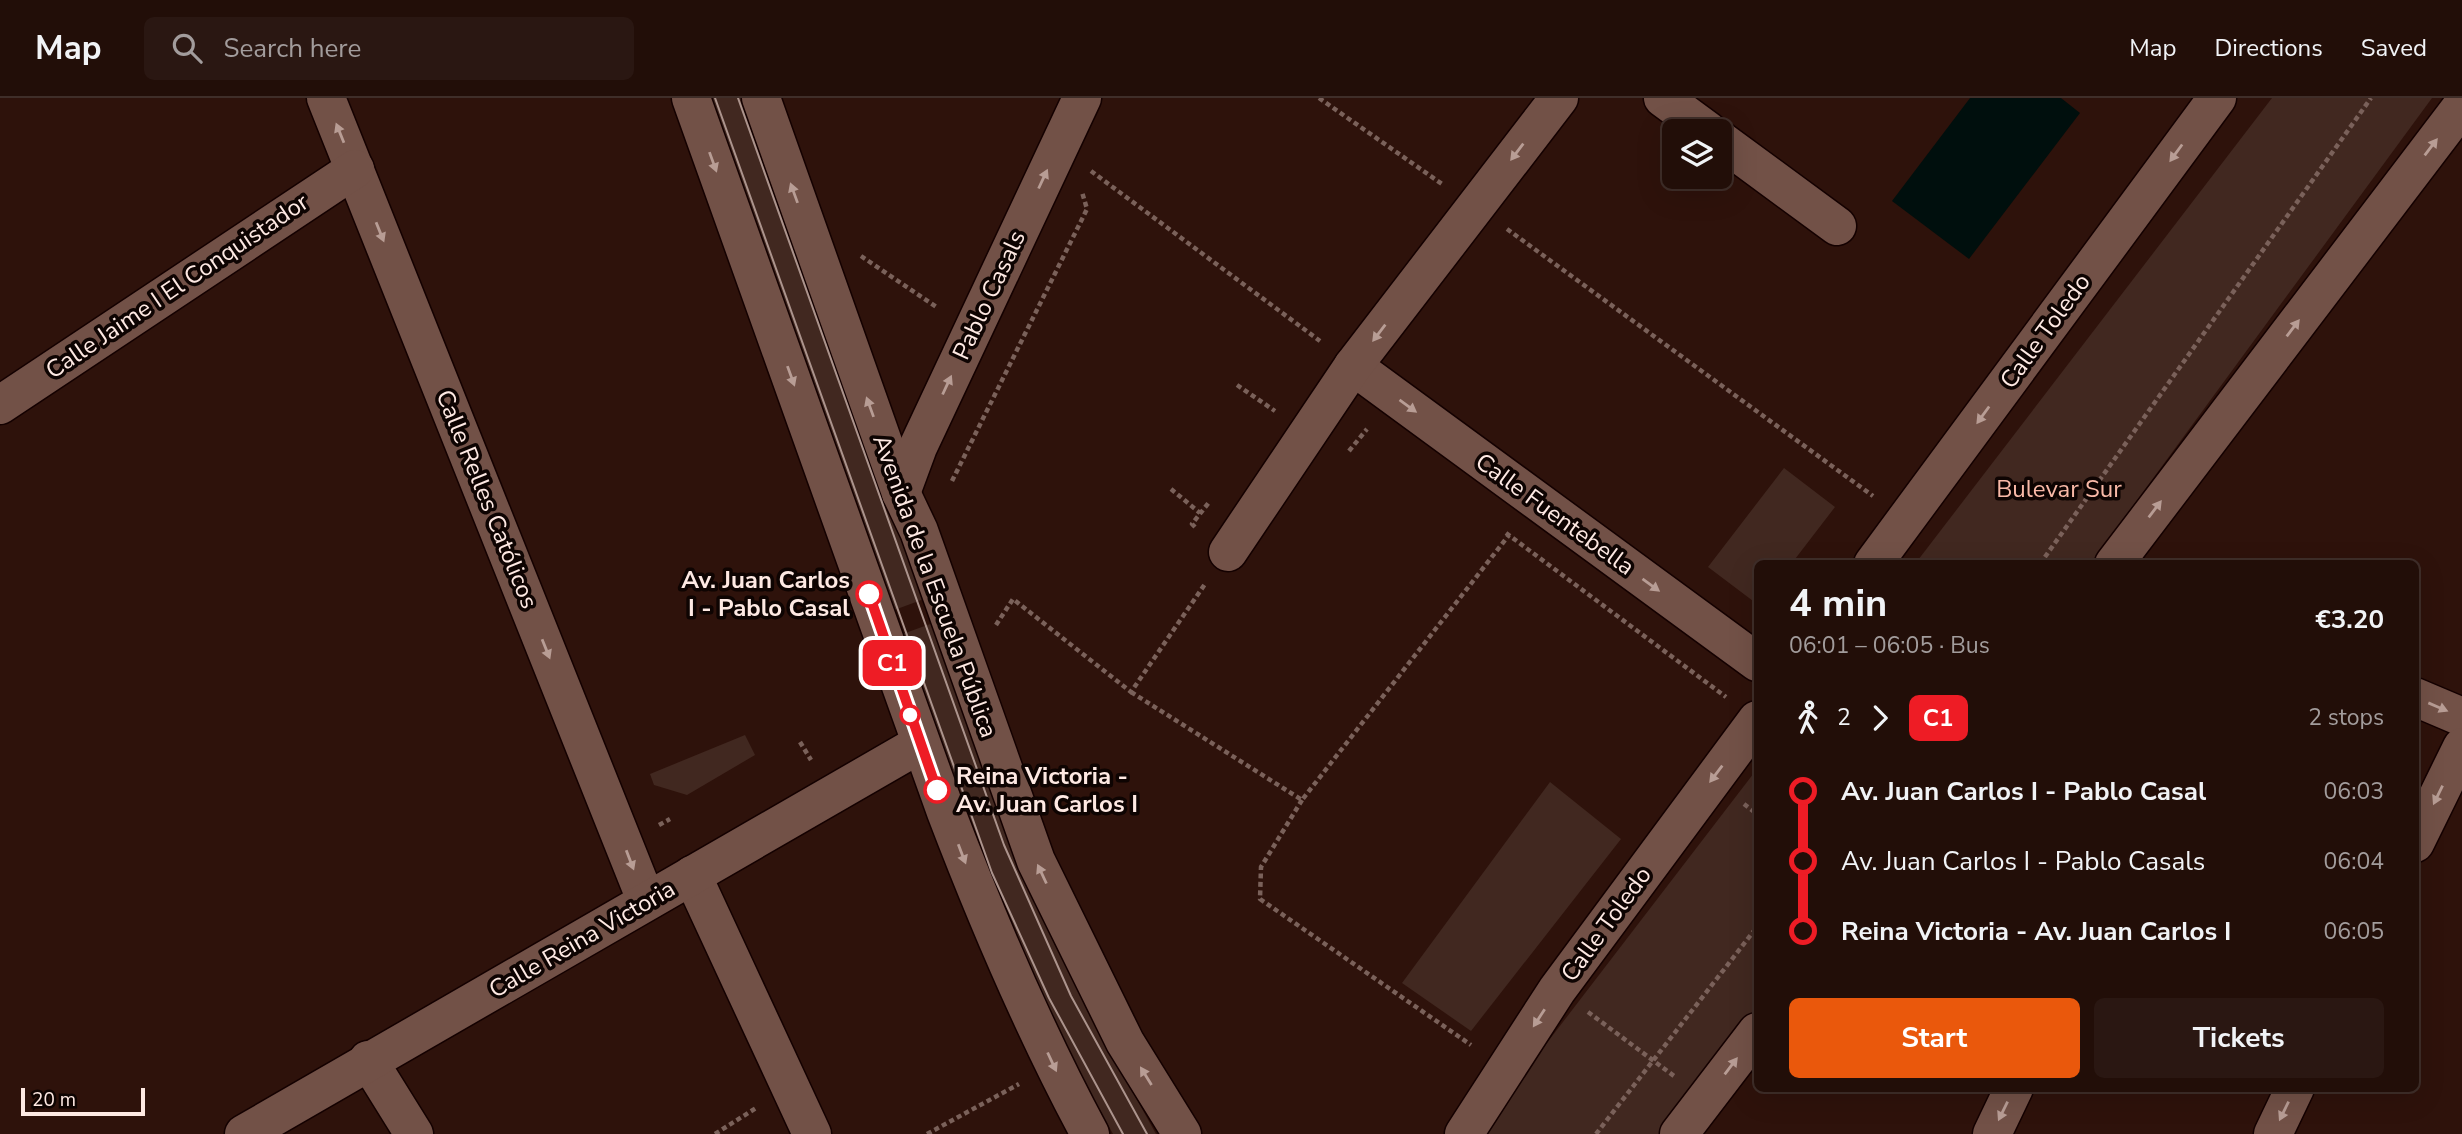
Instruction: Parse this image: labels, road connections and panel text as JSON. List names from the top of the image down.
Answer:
{
  "streets": {
    "street": [
      "Calle Jaime I El Conquistador",
      "Pablo Casals",
      "Calle Toledo",
      "Calle Relles Católicos",
      "Calle Fuentebella",
      "Avenida de la Escuela Pública",
      "Calle Reina Victoria"
    ]
  },
  "crossings": [
    ["Calle Jaime I El Conquistador", "Calle Relles Católicos"],
    ["Pablo Casals", "Avenida de la Escuela Pública"],
    ["Calle Relles Católicos", "Calle Reina Victoria"]
  ],
  "one_way": ["Calle Fuentebella"],
  "parks": ["Bulevar Sur"],
  "places": ["Av. Juan Carlos I - Pablo Casal", "Reina Victoria - Av. Juan Carlos I"],
  "lines": ["bus line C1"],
  "scale_bar": "20 m",
  "page": {
    "header": "Map",
    "search": "Search here",
    "nav": ["Map", "Directions", "Saved"],
    "on_map": "C1",
    "heading": ["4 min", "06:01 – 06:05 · Bus", "€3.20"],
    "legs": ["2", "C1", "2 stops"],
    "list": [
      {
        "name": "Av. Juan Carlos I - Pablo Casal",
        "value": "06:03"
      },
      {
        "name": "Av. Juan Carlos I - Pablo Casals",
        "value": "06:04"
      },
      {
        "name": "Reina Victoria - Av. Juan Carlos I",
        "value": "06:05"
      }
    ],
    "buttons": ["Start", "Tickets"],
    "scale": "20 m"
  }
}
